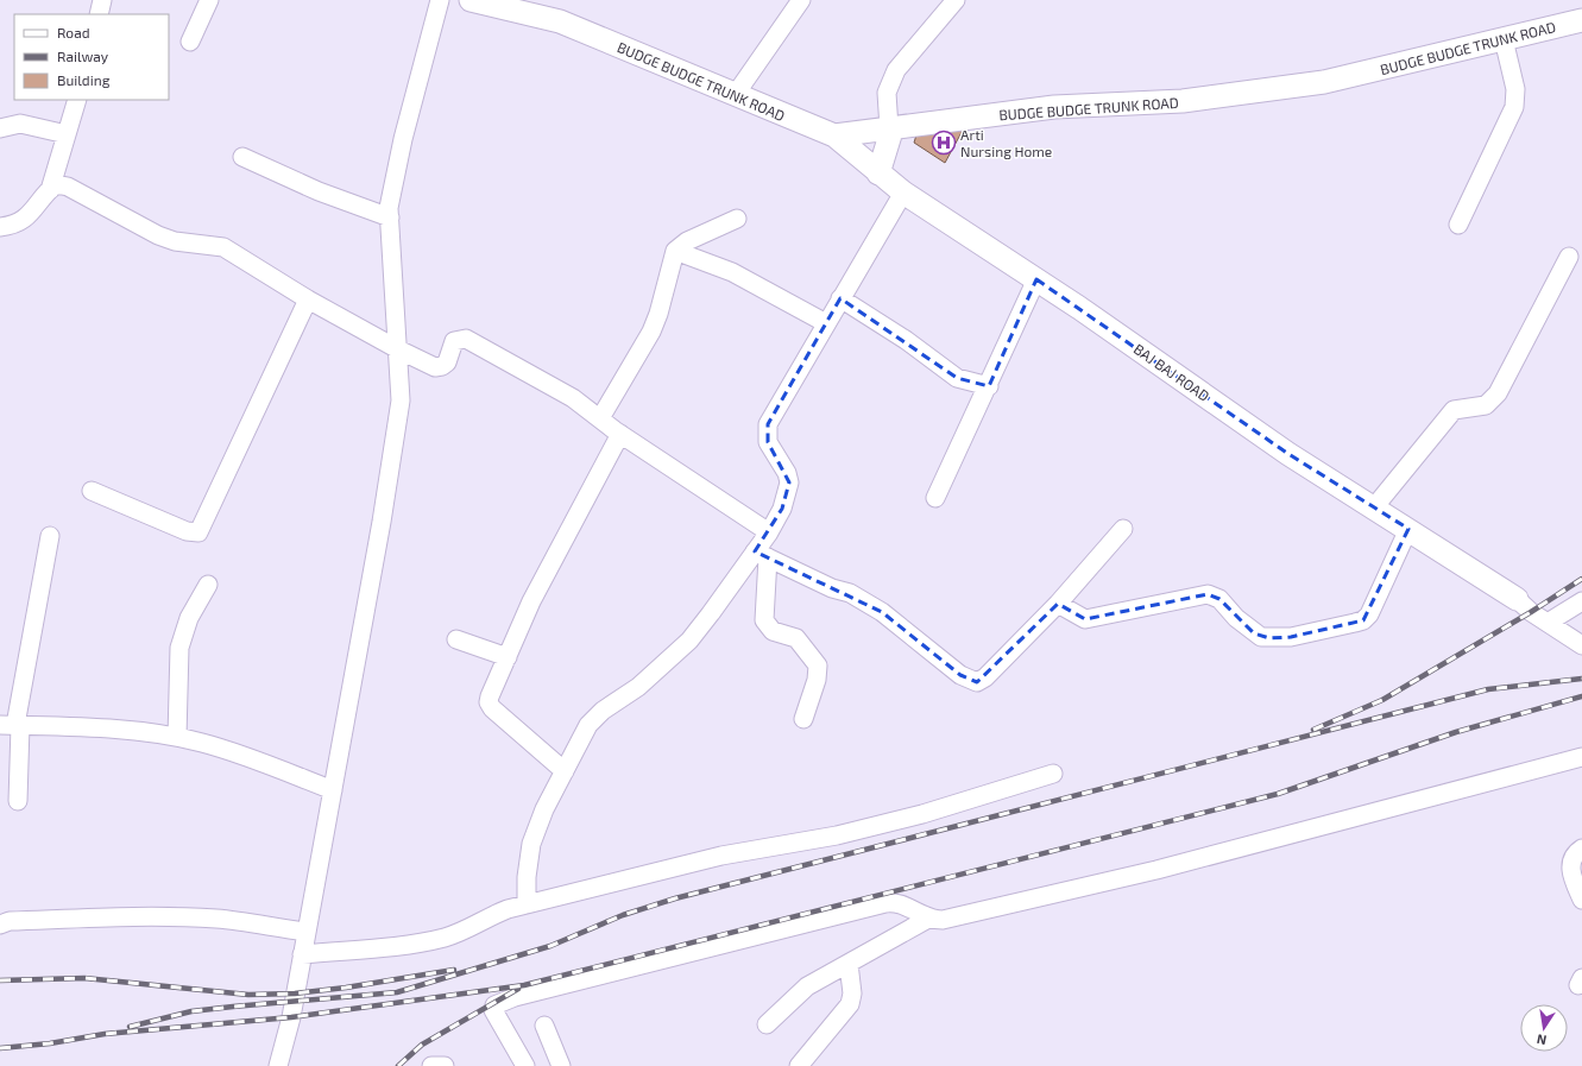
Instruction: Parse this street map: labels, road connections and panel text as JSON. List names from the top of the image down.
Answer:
{
  "streets": {
    "main road": ["BUDGE BUDGE TRUNK ROAD", "BAJ BAJ ROAD"]
  },
  "crossings": [
    ["BUDGE BUDGE TRUNK ROAD", "BAJ BAJ ROAD"]
  ],
  "places": {
    "hospital": ["Arti Nursing Home"]
  },
  "legend": ["Road", "Railway", "Building"],
  "north": "bottom"
}
